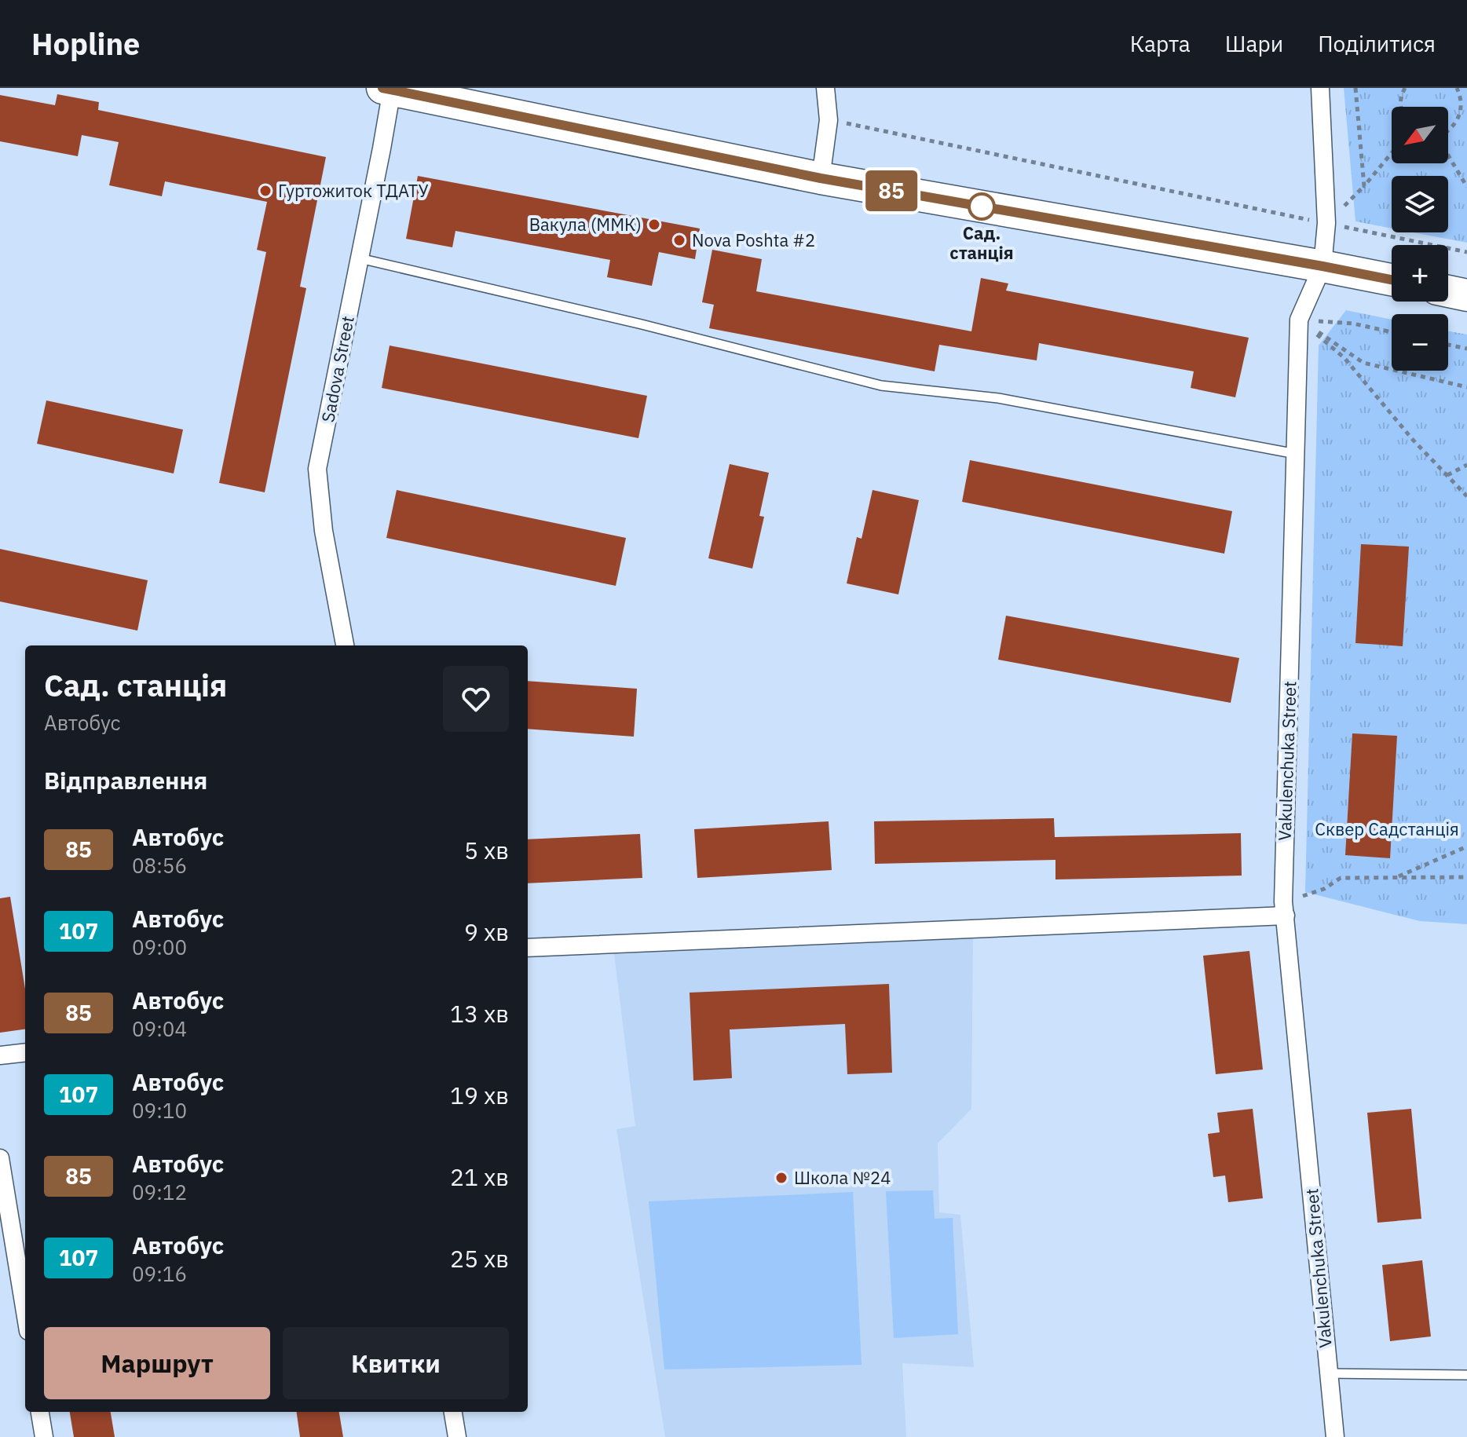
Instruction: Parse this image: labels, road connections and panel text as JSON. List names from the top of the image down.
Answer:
{
  "streets": {
    "street": ["Sadova Street", "Vakulenchuka Street"]
  },
  "parks": ["Сквер Садстанція"],
  "places": [
    "Гуртожиток ТДАТУ",
    "Сад. станція",
    "Вакула (ММК)",
    "Nova Poshta #2",
    "Школа №24"
  ],
  "lines": ["bus line 85"],
  "north": "bottom left",
  "page": {
    "header": "Hopline",
    "nav": ["Карта", "Шари", "Поділитися"],
    "on_map": "85",
    "map_buttons": ["+", "−"],
    "heading": [
      ["Сад. станція", "Автобус"],
      "Відправлення"
    ],
    "list": [
      {
        "mark": "85",
        "name": "Автобус",
        "note": "08:56",
        "value": "5 хв"
      },
      {
        "mark": "107",
        "name": "Автобус",
        "note": "09:00",
        "value": "9 хв"
      },
      {
        "mark": "85",
        "name": "Автобус",
        "note": "09:04",
        "value": "13 хв"
      },
      {
        "mark": "107",
        "name": "Автобус",
        "note": "09:10",
        "value": "19 хв"
      },
      {
        "mark": "85",
        "name": "Автобус",
        "note": "09:12",
        "value": "21 хв"
      },
      {
        "mark": "107",
        "name": "Автобус",
        "note": "09:16",
        "value": "25 хв"
      }
    ],
    "buttons": ["Маршрут", "Квитки"]
  }
}
